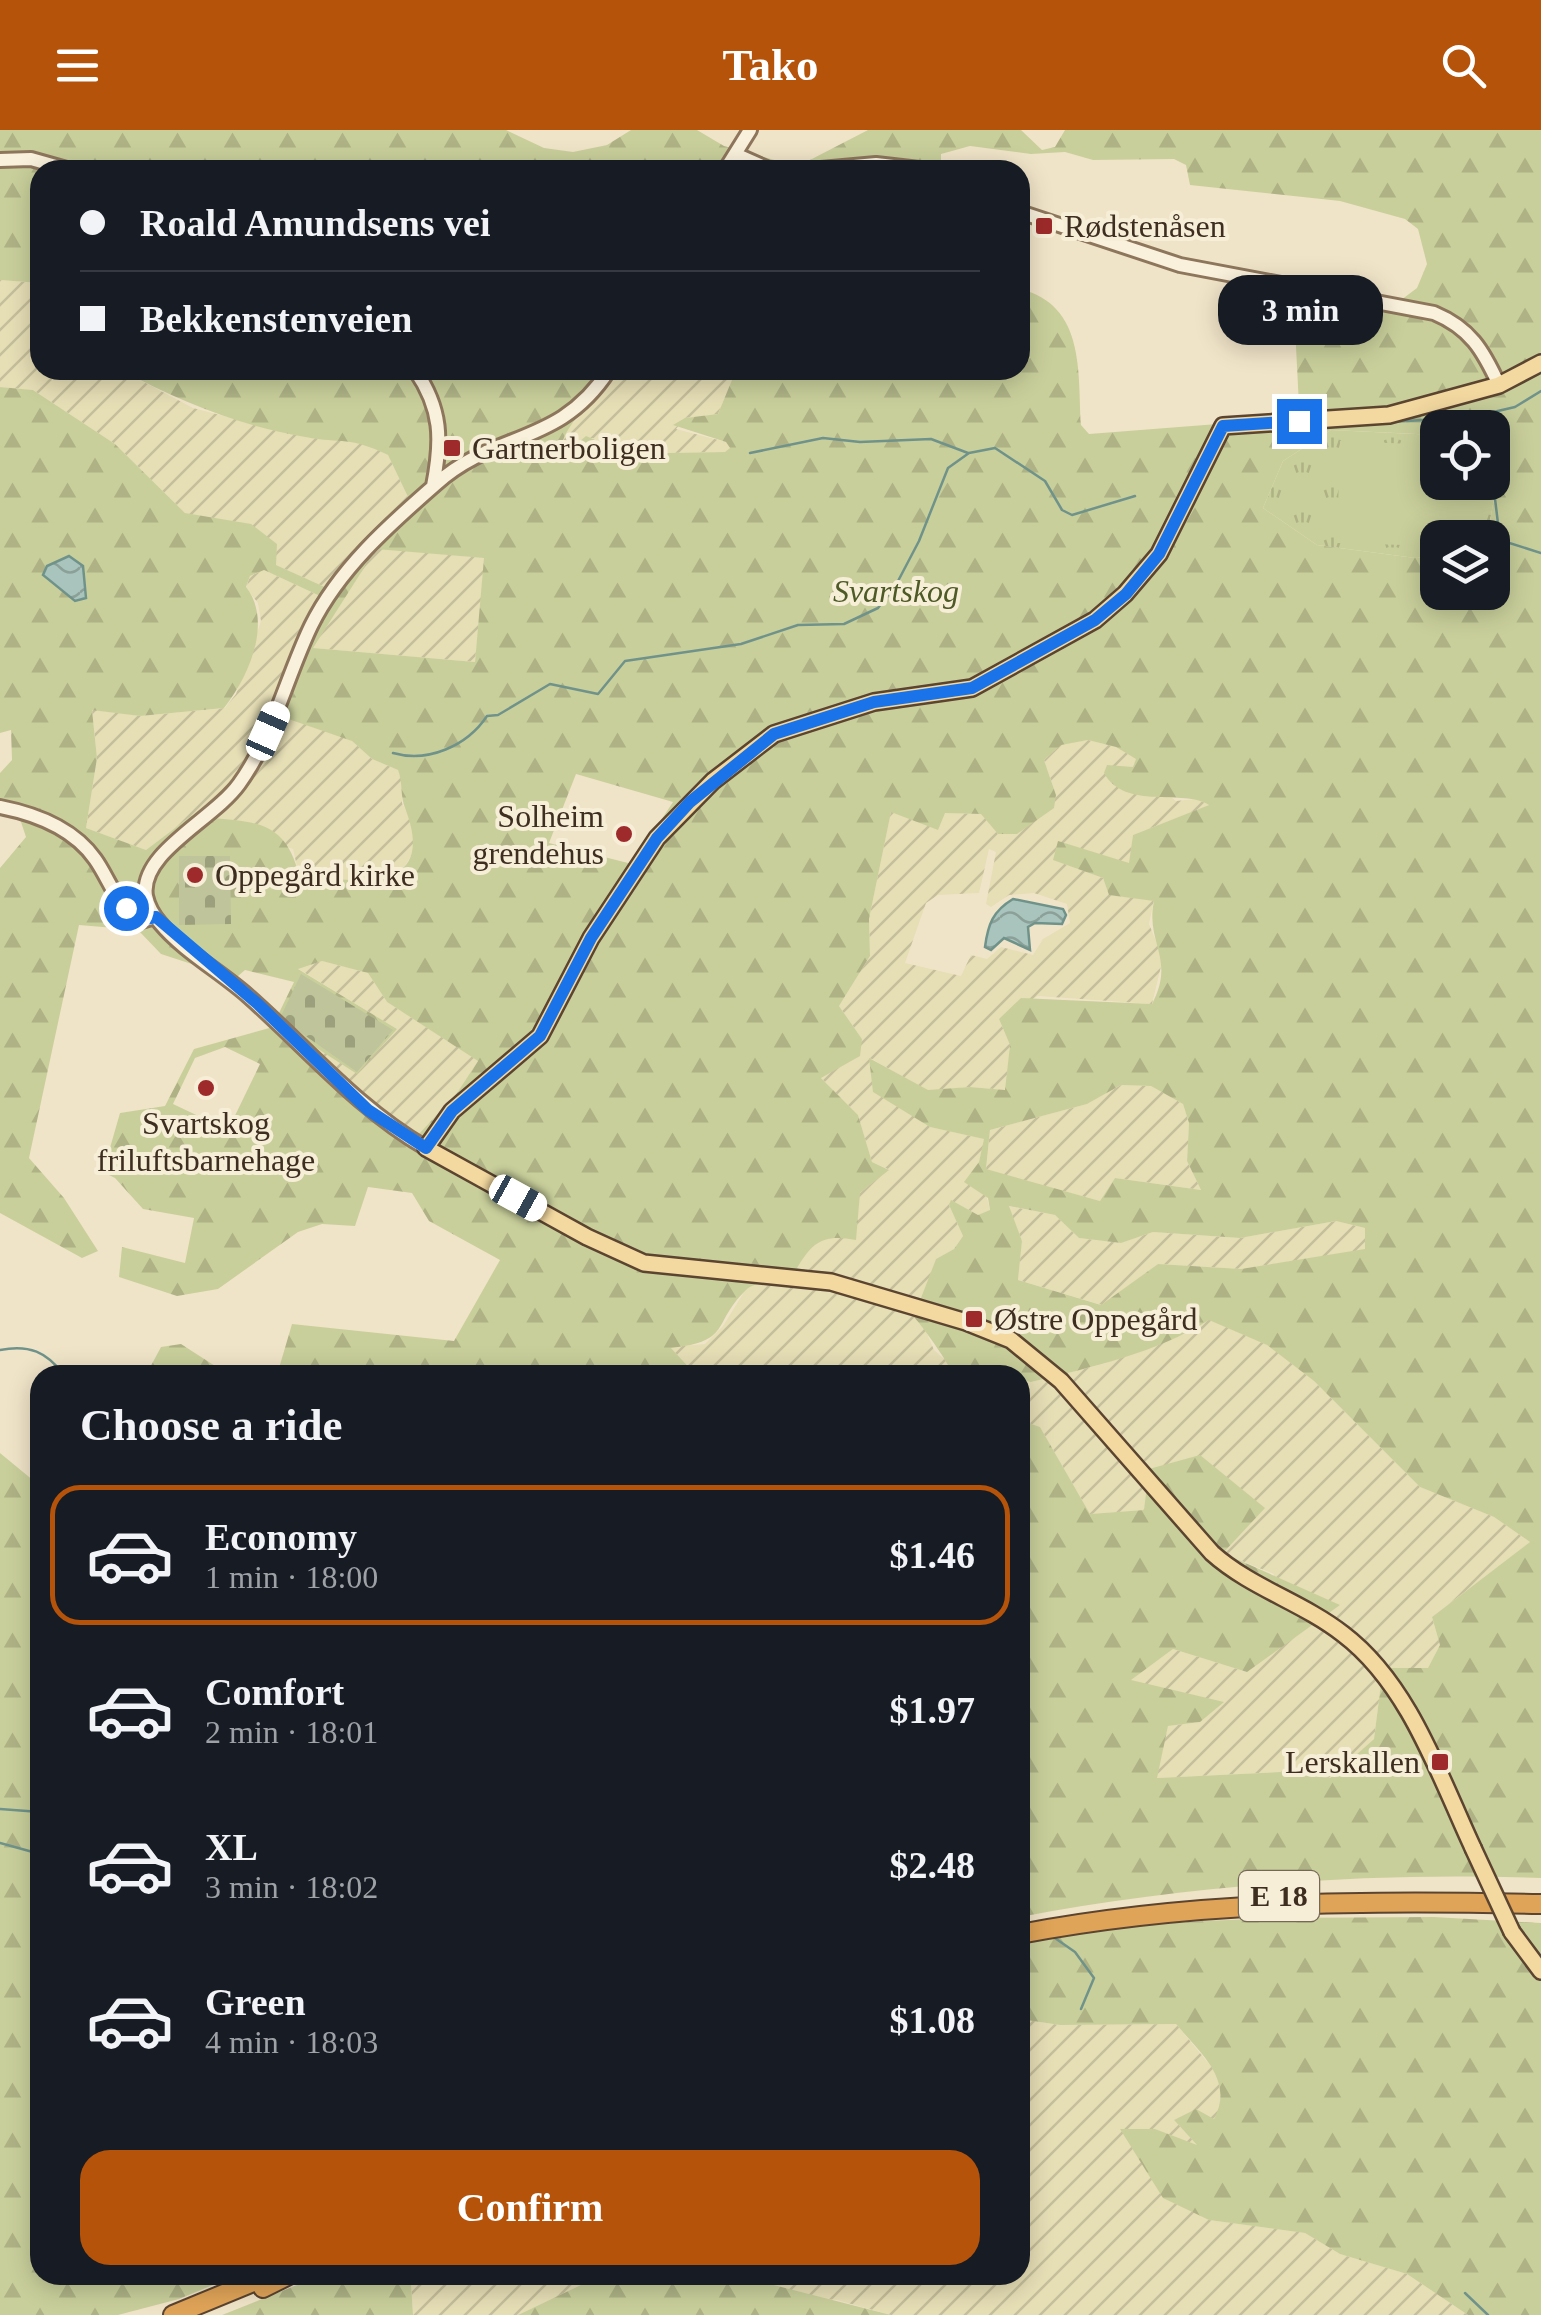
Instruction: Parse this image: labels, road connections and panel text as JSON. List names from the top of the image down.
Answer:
{
  "streets": {
    "highway": ["E 18"]
  },
  "parks": ["Svartskog"],
  "places": {
    "transit": [
      "Rødstenåsen",
      "Gartnerboligen",
      "Østre Oppegård",
      "Lerskallen"
    ],
    "other": ["Solheim grendehus", "Oppegård kirke", "Svartskog friluftsbarnehage"]
  },
  "page": {
    "header": "Tako",
    "banner": ["Roald Amundsens vei", "Bekkenstenveien"],
    "bubble": "3 min",
    "heading": "Choose a ride",
    "list": [
      {
        "name": "Economy",
        "note": "1 min · 18:00",
        "value": "$1.46"
      },
      {
        "name": "Comfort",
        "note": "2 min · 18:01",
        "value": "$1.97"
      },
      {
        "name": "XL",
        "note": "3 min · 18:02",
        "value": "$2.48"
      },
      {
        "name": "Green",
        "note": "4 min · 18:03",
        "value": "$1.08"
      }
    ],
    "buttons": "Confirm"
  }
}
